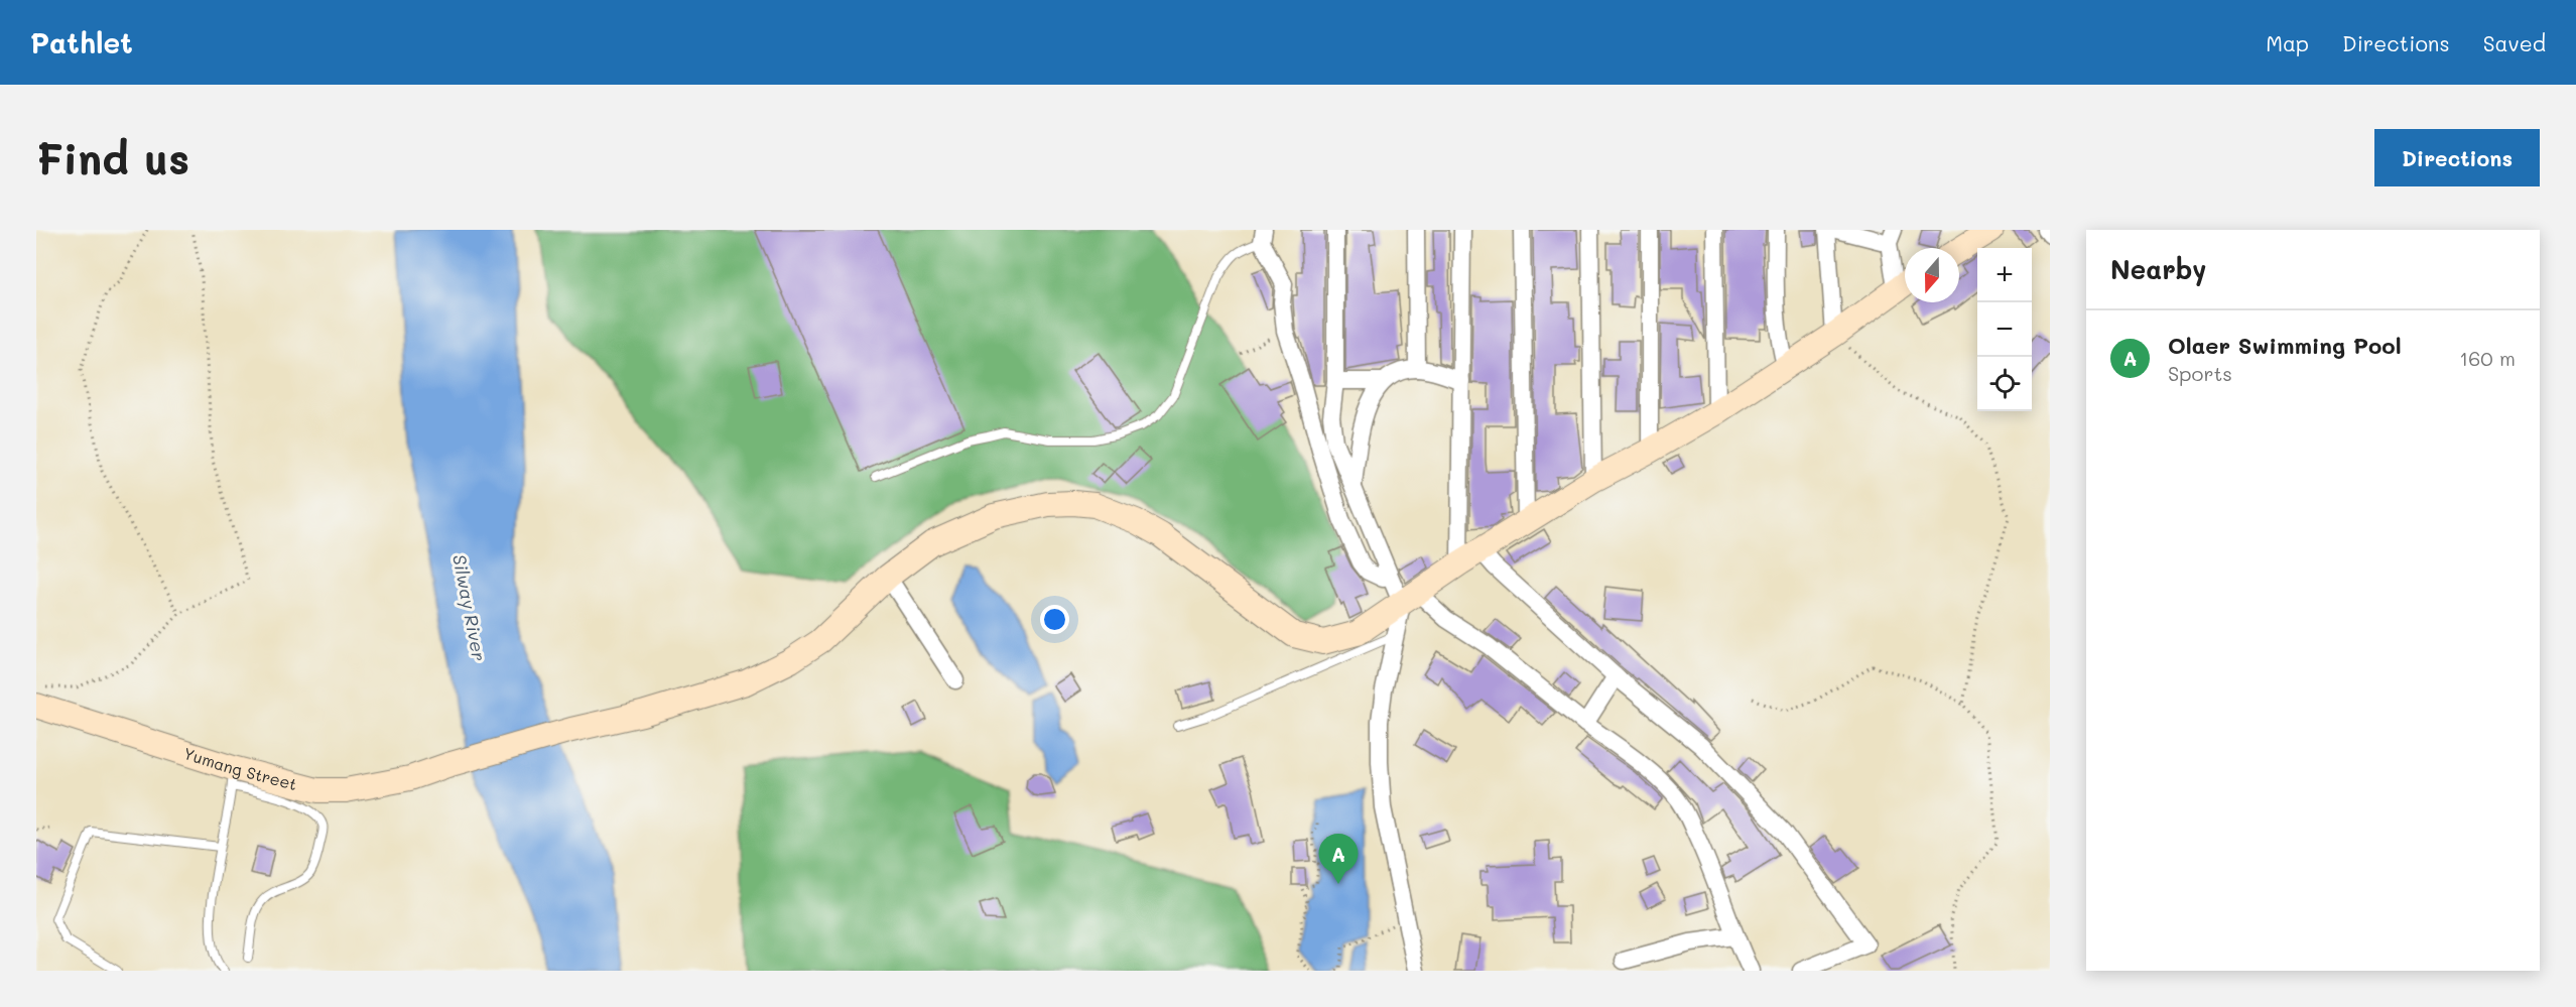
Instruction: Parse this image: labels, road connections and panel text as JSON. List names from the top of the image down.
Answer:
{
  "streets": {
    "main road": ["Yumang Street"]
  },
  "water": ["Silway River"],
  "north": "bottom",
  "page": {
    "header": "Pathlet",
    "nav": ["Map", "Directions", "Saved"],
    "buttons": "Directions",
    "title": "Find us",
    "heading": "Nearby",
    "map_buttons": ["+", "−"],
    "list": [
      {
        "mark": "A",
        "name": "Olaer Swimming Pool",
        "note": "Sports",
        "value": "160 m"
      }
    ],
    "pins": "A"
  }
}
